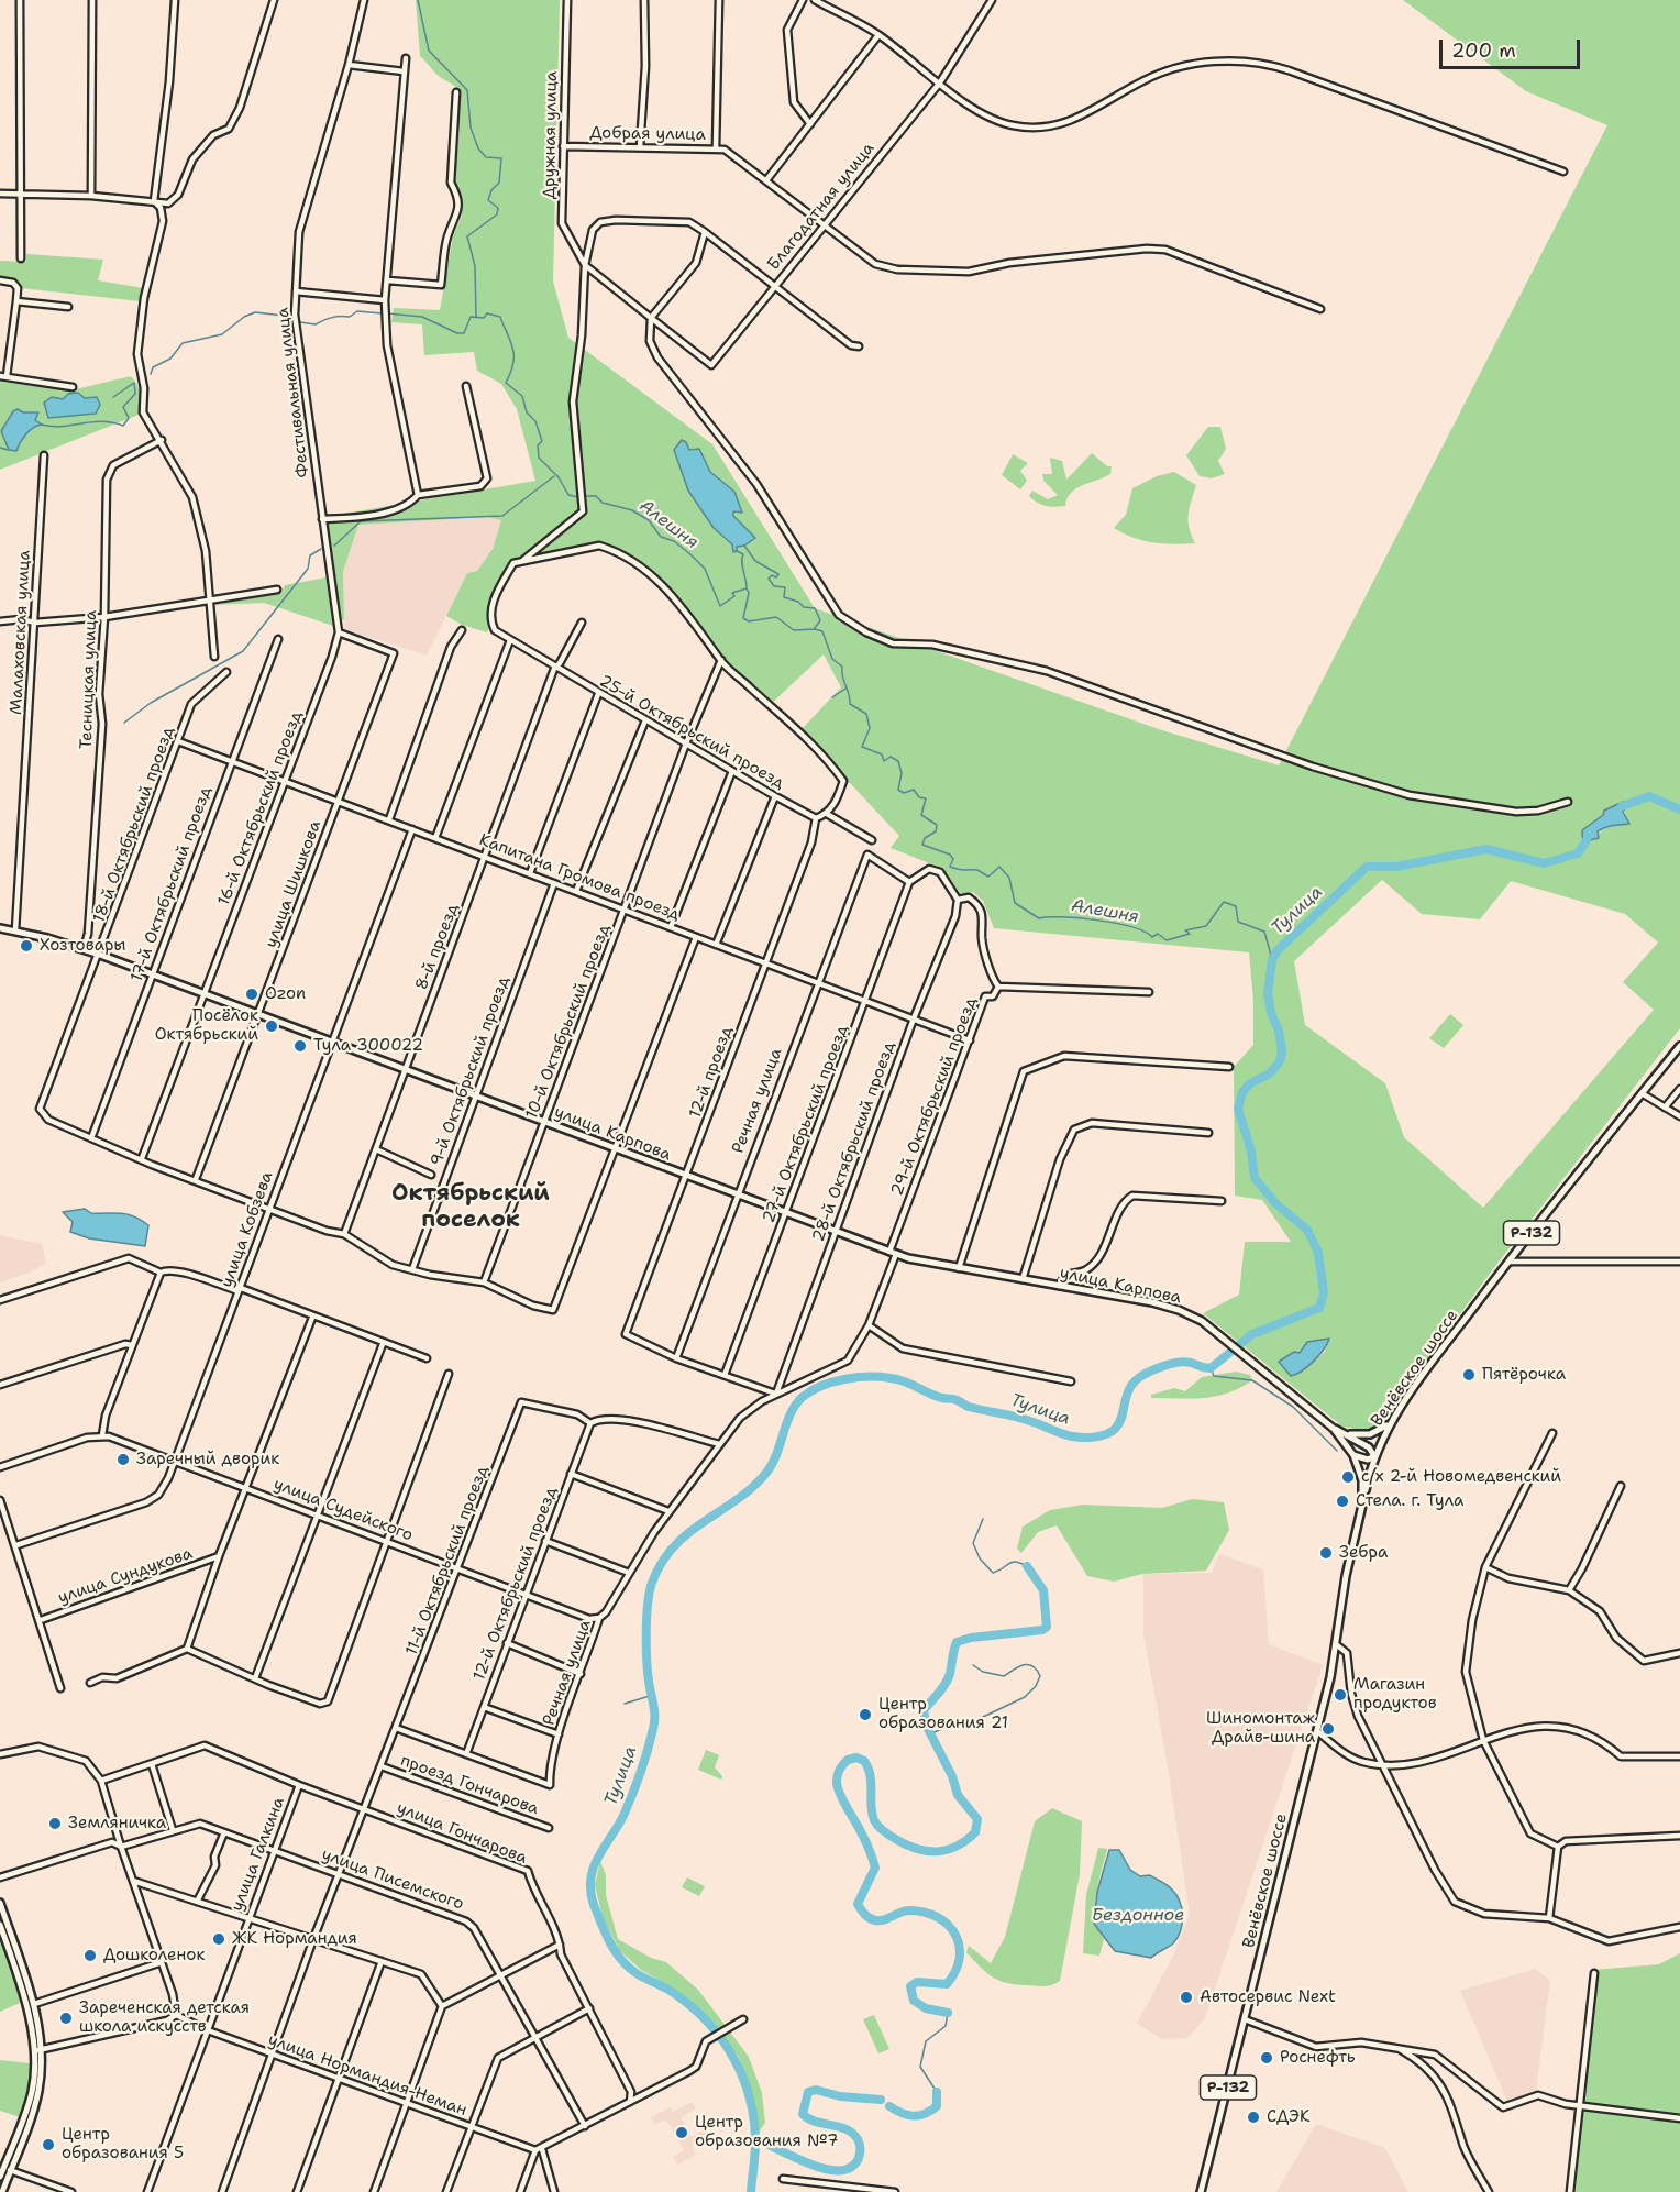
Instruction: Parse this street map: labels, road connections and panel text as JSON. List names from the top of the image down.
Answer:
{
  "streets": {
    "main road": ["улица Карпова", "Р-132", "Венёвское шоссе"],
    "street": [
      "Добрая улица",
      "Дружная улица",
      "Благодатная улица",
      "Фестивальная улица",
      "Малаховская улица",
      "Тесницкая улица",
      "25-й Октябрьский проезд",
      "16-й Октябрьский проезд",
      "18-й Октябрьский проезд",
      "Капитана Громова проезд",
      "17-й Октябрьский проезд",
      "улица Шишкова",
      "8-й проезд",
      "10-й Октябрьский проезд",
      "9-й Октябрьский проезд",
      "12-й проезд",
      "29-й Октябрьский проезд",
      "Речная улица",
      "27-й Октябрьский проезд",
      "28-й Октябрьский проезд",
      "улица Кобзева",
      "улица Судейского",
      "11-й Октябрьский проезд",
      "улица Сундукова",
      "12-й Октябрьский проезд",
      "проезд Гончарова",
      "улица Гончарова",
      "улица Галкина",
      "улица Писемского",
      "улица Нормандия-Неман"
    ]
  },
  "crossings": [
    ["Добрая улица", "Дружная улица"],
    ["Добрая улица", "Благодатная улица"],
    ["Фестивальная улица", "16-й Октябрьский проезд"],
    ["Фестивальная улица", "улица Шишкова"],
    ["Малаховская улица", "улица Карпова"],
    ["Тесницкая улица", "улица Карпова"],
    ["25-й Октябрьский проезд", "8-й проезд"],
    ["25-й Октябрьский проезд", "10-й Октябрьский проезд"],
    ["25-й Октябрьский проезд", "12-й проезд"],
    ["16-й Октябрьский проезд", "Капитана Громова проезд"],
    ["16-й Октябрьский проезд", "улица Шишкова"],
    ["16-й Октябрьский проезд", "улица Карпова"],
    ["18-й Октябрьский проезд", "Капитана Громова проезд"],
    ["18-й Октябрьский проезд", "17-й Октябрьский проезд"],
    ["18-й Октябрьский проезд", "улица Карпова"],
    ["Капитана Громова проезд", "17-й Октябрьский проезд"],
    ["Капитана Громова проезд", "улица Шишкова"],
    ["Капитана Громова проезд", "8-й проезд"],
    ["Капитана Громова проезд", "10-й Октябрьский проезд"],
    ["Капитана Громова проезд", "9-й Октябрьский проезд"],
    ["Капитана Громова проезд", "12-й проезд"],
    ["Капитана Громова проезд", "29-й Октябрьский проезд"],
    ["Капитана Громова проезд", "Речная улица"],
    ["Капитана Громова проезд", "27-й Октябрьский проезд"],
    ["Капитана Громова проезд", "28-й Октябрьский проезд"],
    ["Капитана Громова проезд", "улица Кобзева"],
    ["17-й Октябрьский проезд", "улица Карпова"],
    ["улица Шишкова", "улица Карпова"],
    ["8-й проезд", "улица Карпова"],
    ["10-й Октябрьский проезд", "улица Карпова"],
    ["9-й Октябрьский проезд", "улица Карпова"],
    ["12-й проезд", "Речная улица"],
    ["12-й проезд", "улица Карпова"],
    ["29-й Октябрьский проезд", "Речная улица"],
    ["29-й Октябрьский проезд", "улица Карпова"],
    ["29-й Октябрьский проезд", "28-й Октябрьский проезд"],
    ["Речная улица", "27-й Октябрьский проезд"],
    ["Речная улица", "улица Карпова"],
    ["Речная улица", "28-й Октябрьский проезд"],
    ["Речная улица", "улица Судейского"],
    ["Речная улица", "12-й Октябрьский проезд"],
    ["27-й Октябрьский проезд", "улица Карпова"],
    ["улица Карпова", "28-й Октябрьский проезд"],
    ["улица Карпова", "улица Кобзева"],
    ["улица Кобзева", "улица Судейского"],
    ["улица Судейского", "11-й Октябрьский проезд"],
    ["улица Судейского", "12-й Октябрьский проезд"],
    ["11-й Октябрьский проезд", "12-й Октябрьский проезд"],
    ["11-й Октябрьский проезд", "проезд Гончарова"],
    ["11-й Октябрьский проезд", "улица Гончарова"],
    ["11-й Октябрьский проезд", "улица Писемского"],
    ["11-й Октябрьский проезд", "улица Нормандия-Неман"],
    ["улица Гончарова", "улица Галкина"],
    ["улица Галкина", "улица Писемского"],
    ["улица Галкина", "улица Нормандия-Неман"]
  ],
  "districts": ["Октябрьский поселок"],
  "water": ["Алешня", "Тулица", "Бездонное"],
  "places": [
    "Хозтовары",
    "Ozon",
    "Посёлок Октябрьский",
    "Тула 300022",
    "Пятёрочка",
    "Заречный дворик",
    "с/х 2-й Новомедвенский",
    "Стела. г. Тула",
    "Зебра",
    "Магазин продуктов",
    "Центр образования 21",
    "Шиномонтаж Драйв-шина",
    "Земляничка",
    "ЖК Нормандия",
    "Дошколенок",
    "Автосервис Next",
    "Зареченская детская школа искусств",
    "Роснефть",
    "СДЭК",
    "Центр образования №7",
    "Центр образования 5"
  ],
  "scale_bar": "200 m"
}
